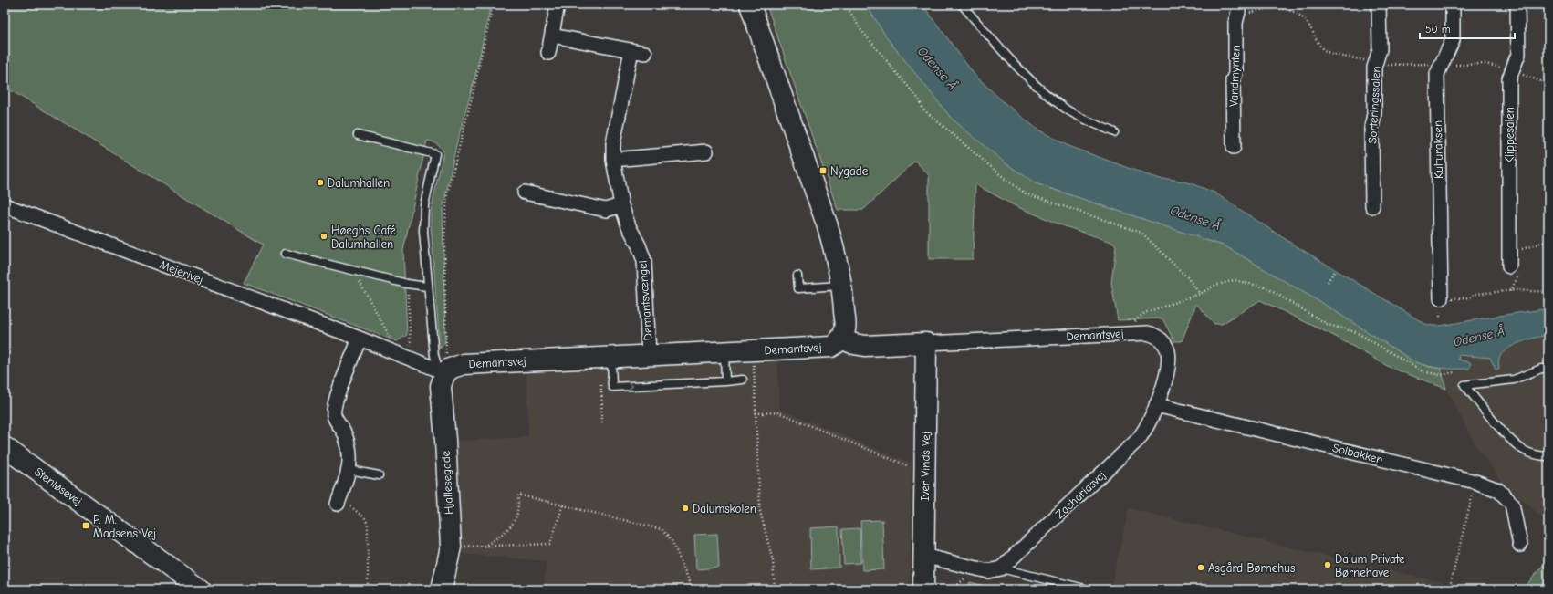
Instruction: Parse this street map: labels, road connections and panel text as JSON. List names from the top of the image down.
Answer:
{
  "streets": {
    "street": [
      "Vandmynten",
      "Sorteringssalen",
      "Klippesalen",
      "Kulturaksen",
      "Mejerivej",
      "Demantsvænget",
      "Demantsvej",
      "Solbakken",
      "Iver Vinds Vej",
      "Hjallesegade",
      "Stenløsevej",
      "Zachariasvej"
    ]
  },
  "crossings": [
    ["Mejerivej", "Demantsvej"],
    ["Mejerivej", "Hjallesegade"],
    ["Demantsvænget", "Demantsvej"],
    ["Demantsvej", "Iver Vinds Vej"],
    ["Demantsvej", "Hjallesegade"],
    ["Demantsvej", "Zachariasvej"],
    ["Solbakken", "Zachariasvej"]
  ],
  "water": ["Odense Å"],
  "places": {
    "transit": ["Nygade", "P. M. Madsens Vej"],
    "other": [
      "Dalumhallen",
      "Høeghs Café Dalumhallen",
      "Dalumskolen",
      "Dalum Private Børnehave",
      "Asgård Børnehus"
    ]
  },
  "scale_bar": "50 m"
}
